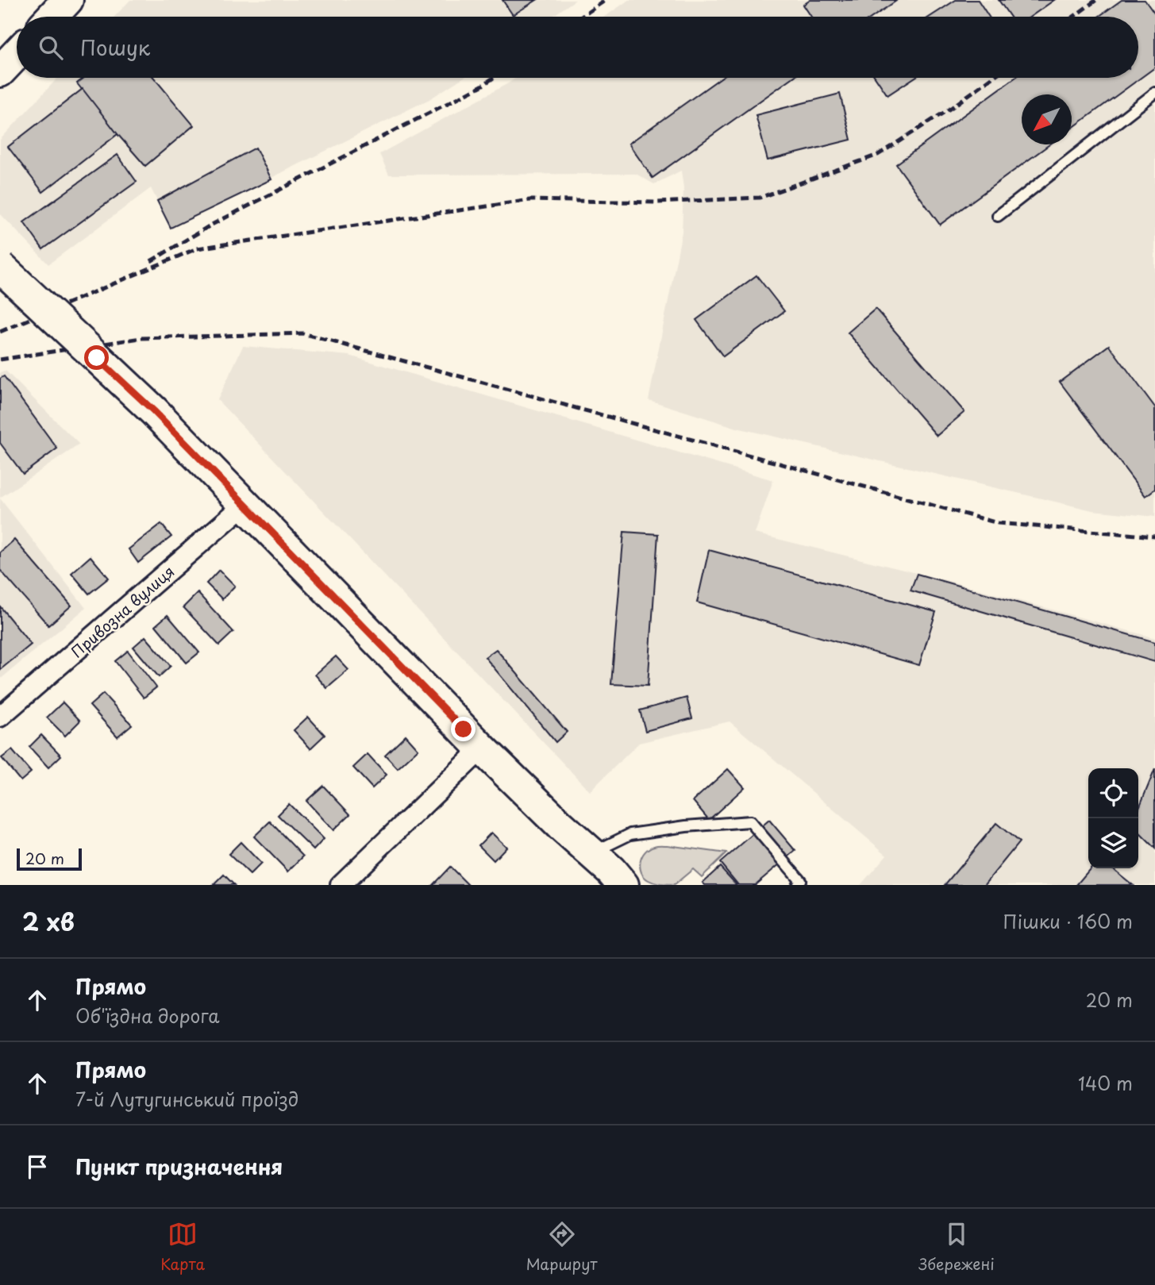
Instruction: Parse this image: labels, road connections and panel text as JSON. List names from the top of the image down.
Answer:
{
  "streets": {
    "street": ["Привозна вулиця"]
  },
  "scale_bar": "20 m",
  "north": "bottom left",
  "page": {
    "search": "Пошук",
    "scale": "20 m",
    "heading": ["2 хв", "Пішки · 160 m"],
    "list": [
      ["Прямо", "Об'їздна дорога", "20 m"],
      ["Прямо", "7-й Лутугинський проїзд", "140 m"],
      "Пункт призначення"
    ],
    "nav": ["Карта", "Маршрут", "Збережені"]
  }
}
